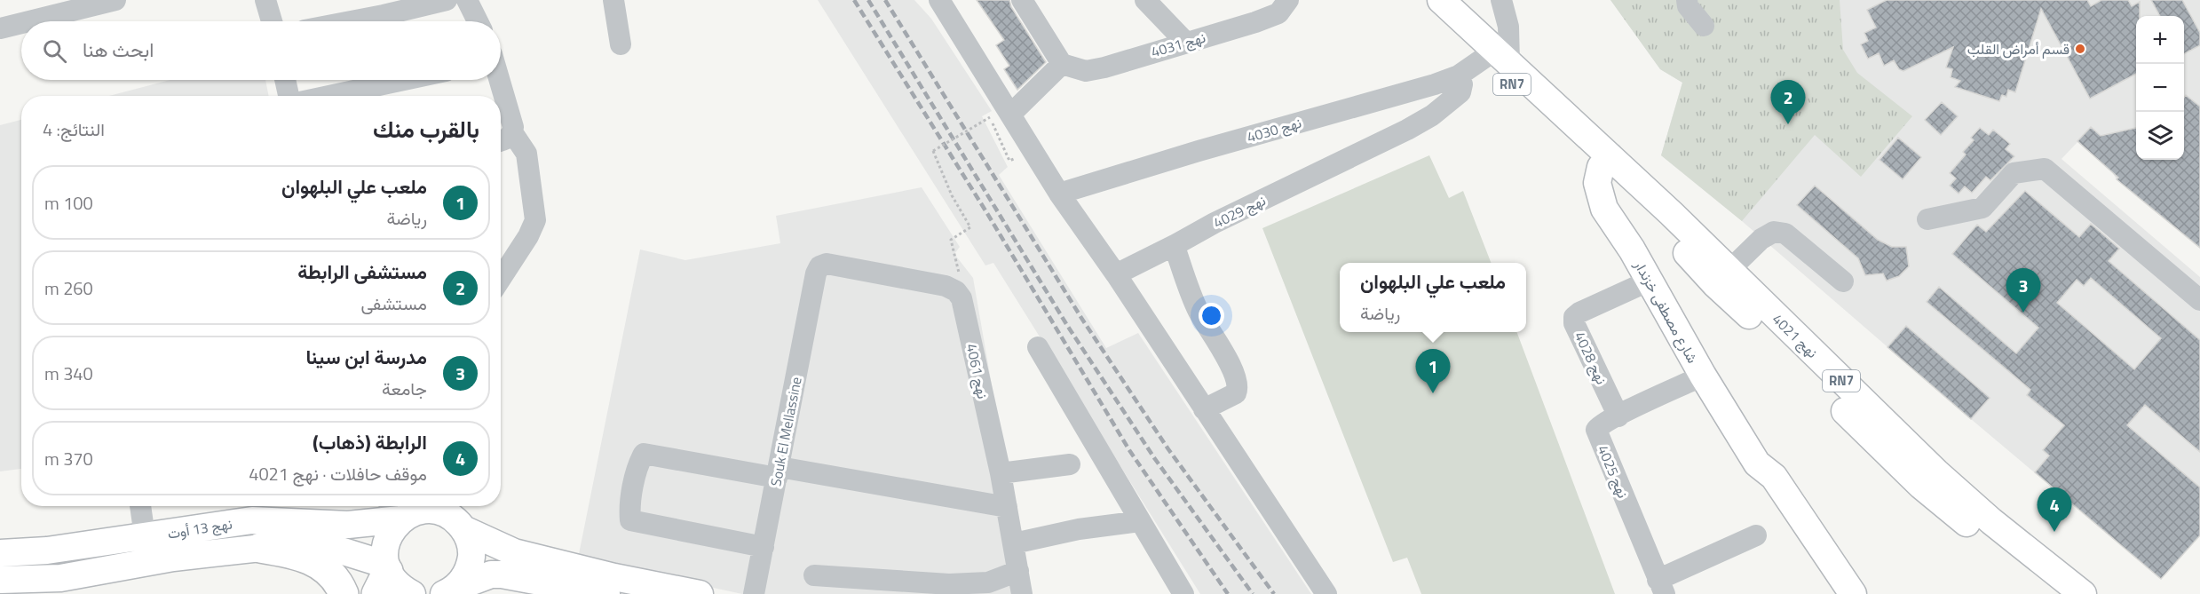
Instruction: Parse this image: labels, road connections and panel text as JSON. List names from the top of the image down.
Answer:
{
  "streets": {
    "main road": [
      "RN7",
      "شارع مصطفى خزندار",
      "نهج 4021",
      "نهج 13 أوت"
    ],
    "street": [
      "نهج 4031",
      "نهج 4030",
      "نهج 4029",
      "نهج 4028",
      "نهج 4061",
      "Souk El Mellassine",
      "نهج 4025"
    ]
  },
  "crossings": [
    ["RN7", "نهج 4030"],
    ["RN7", "شارع مصطفى خزندار"],
    ["RN7", "نهج 4021"],
    ["نهج 4030", "نهج 4029"],
    ["شارع مصطفى خزندار", "نهج 4021"],
    ["شارع مصطفى خزندار", "نهج 4028"],
    ["شارع مصطفى خزندار", "نهج 4025"],
    ["نهج 4028", "نهج 4025"],
    ["نهج 4061", "Souk El Mellassine"]
  ],
  "places": ["قسم أمراض القلب"],
  "page": {
    "map_buttons": ["+", "−"],
    "search": "ابحث هنا",
    "pins": [
      "2",
      "3",
      "1",
      "4"
    ],
    "heading": ["بالقرب منك", "النتائج: 4"],
    "list": [
      {
        "mark": "1",
        "name": "ملعب علي البلهوان",
        "note": "رياضة",
        "value": "100 m"
      },
      {
        "mark": "2",
        "name": "مستشفى الرابطة",
        "note": "مستشفى",
        "value": "260 m"
      },
      {
        "mark": "3",
        "name": "مدرسة ابن سينا",
        "note": "جامعة",
        "value": "340 m"
      },
      {
        "mark": "4",
        "name": "الرابطة (ذهاب)",
        "note": "موقف حافلات · نهج 4021",
        "value": "370 m"
      }
    ],
    "popup": ["ملعب علي البلهوان", "رياضة"]
  }
}
